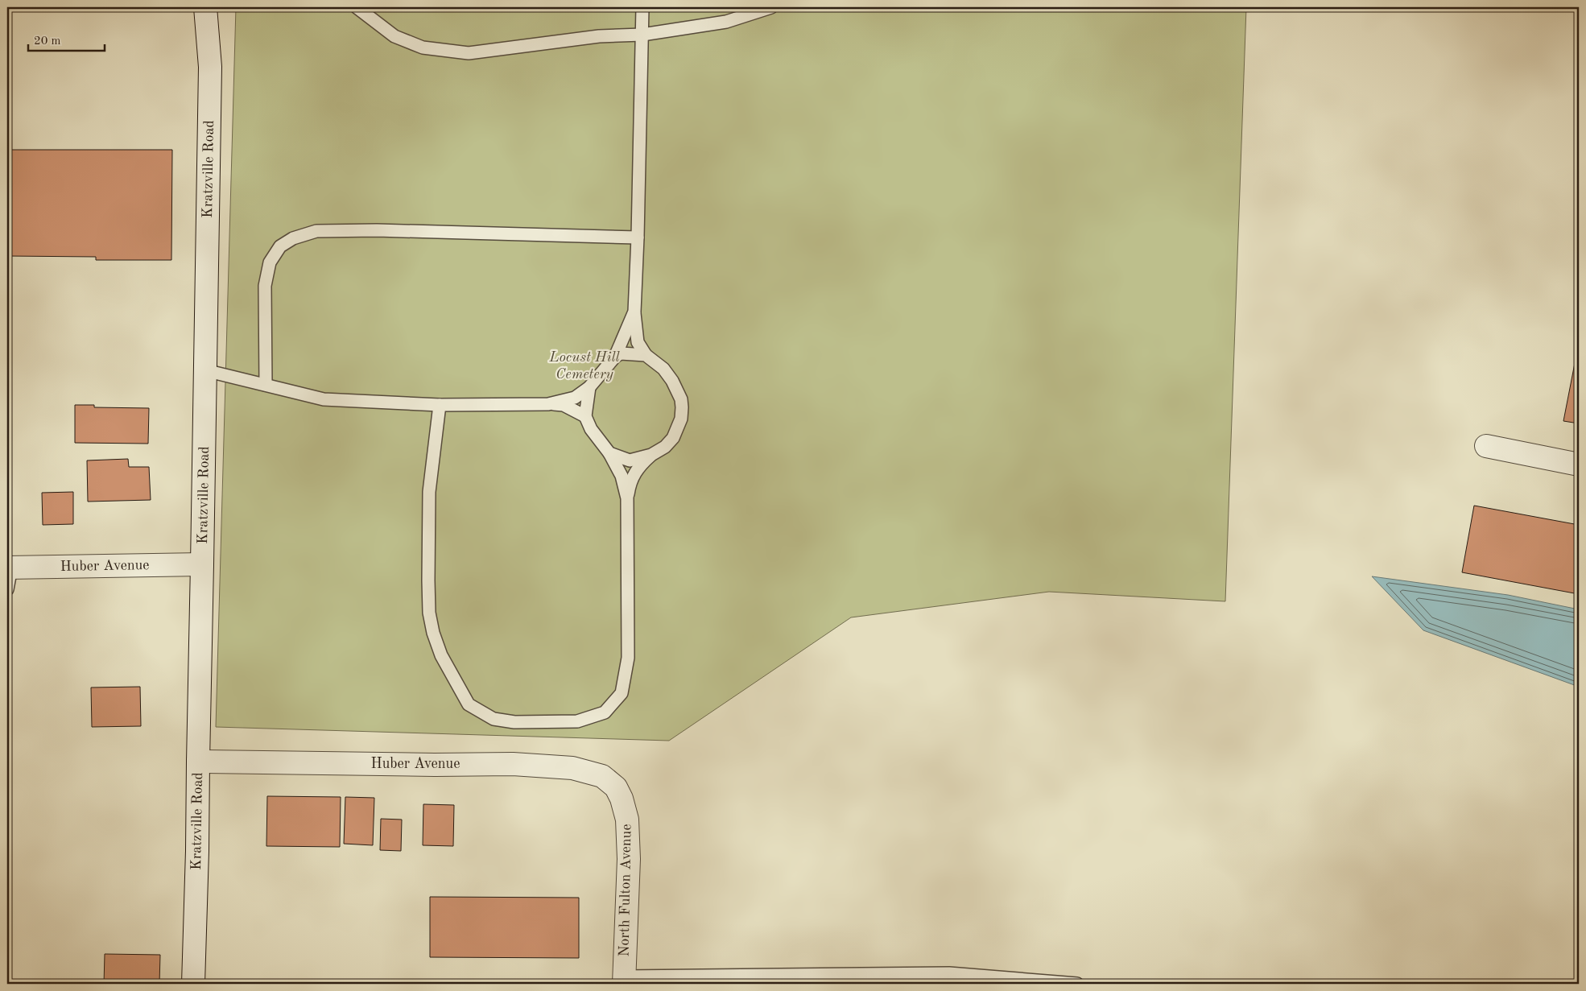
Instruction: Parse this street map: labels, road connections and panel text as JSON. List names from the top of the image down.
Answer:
{
  "streets": {
    "main road": ["Kratzville Road", "Huber Avenue", "North Fulton Avenue"]
  },
  "crossings": [
    ["Kratzville Road", "Huber Avenue"],
    ["Huber Avenue", "North Fulton Avenue"]
  ],
  "parks": ["Locust Hill Cemetery"],
  "scale_bar": "20 m"
}
